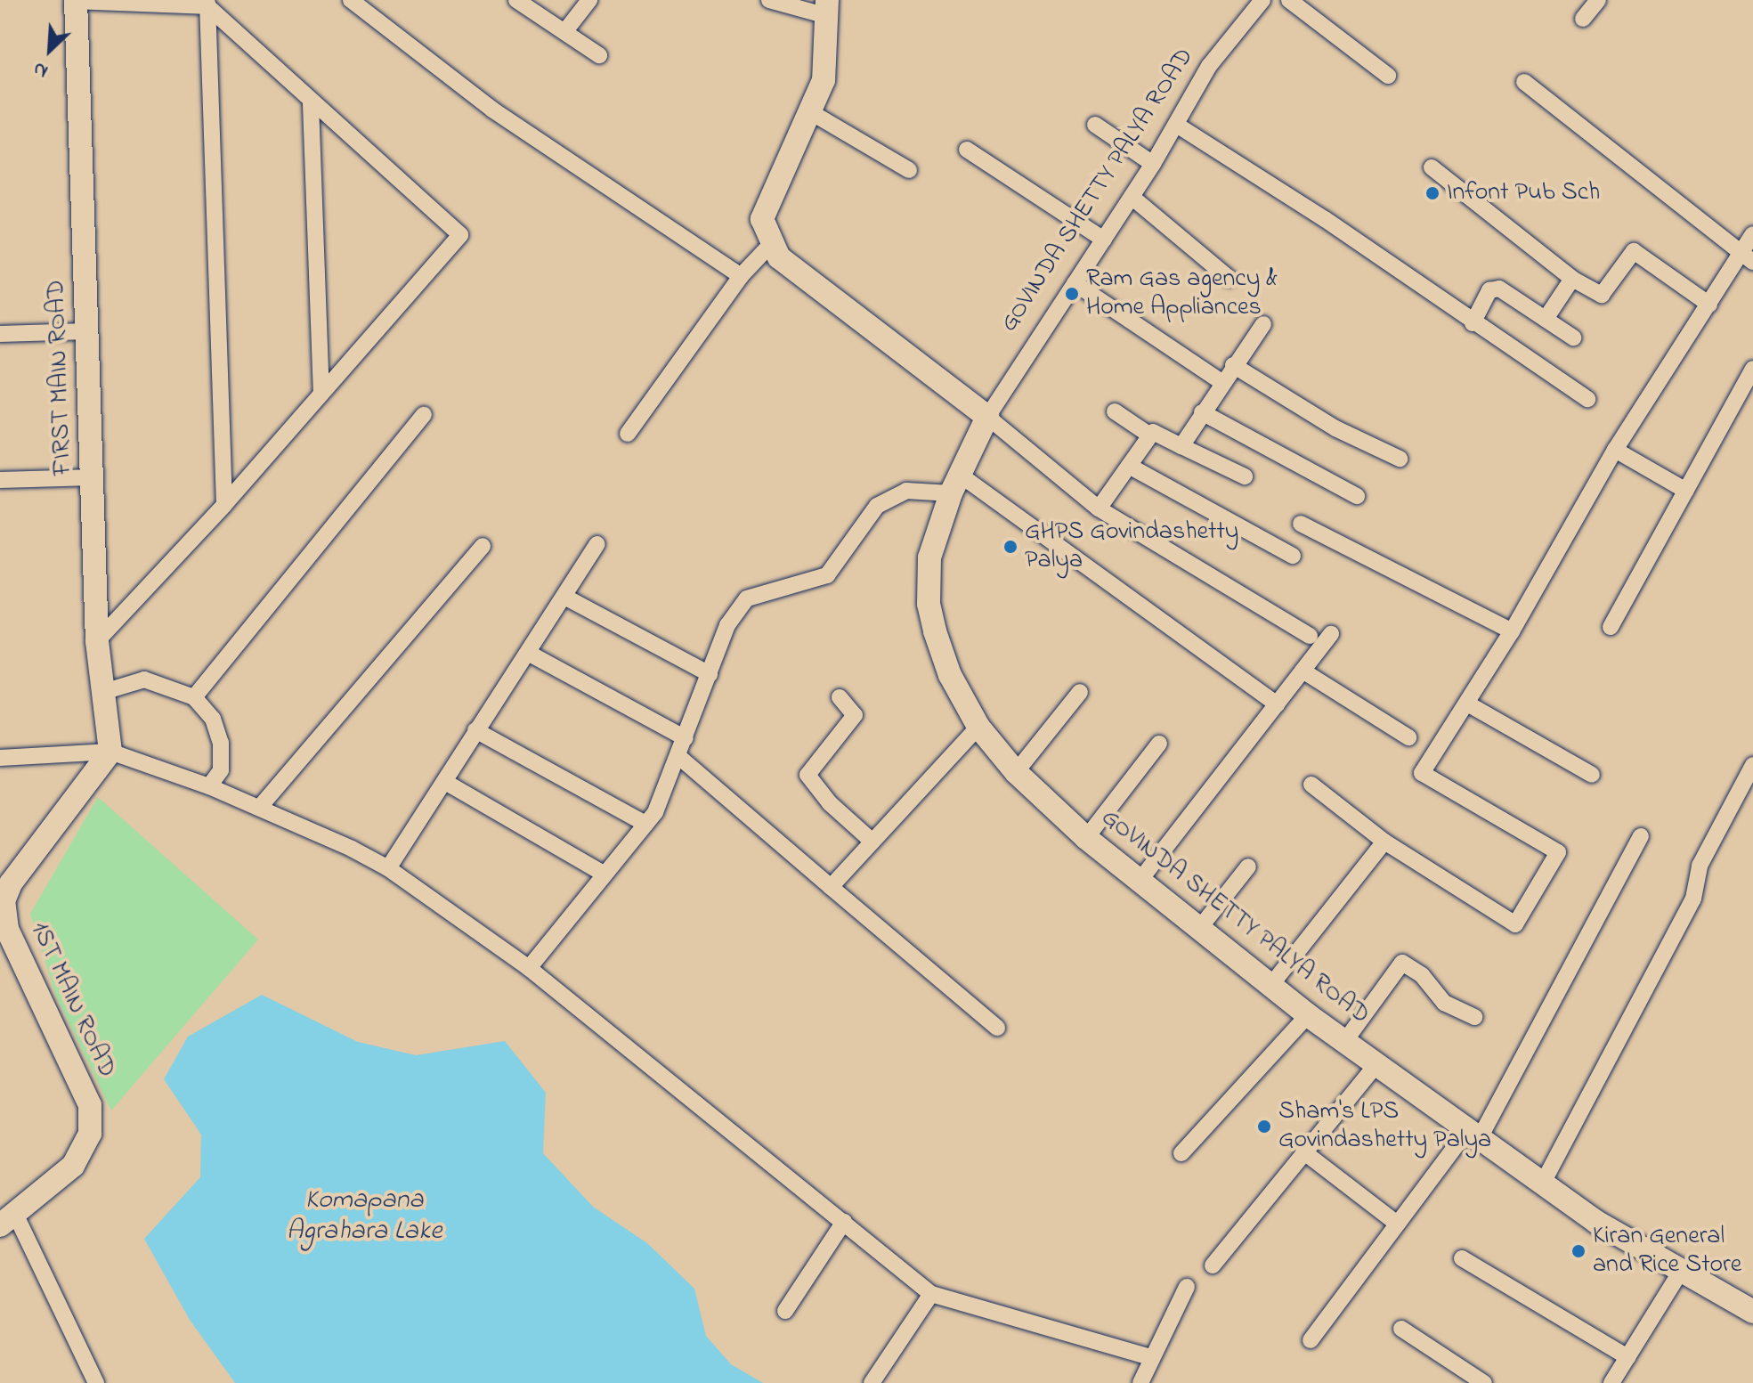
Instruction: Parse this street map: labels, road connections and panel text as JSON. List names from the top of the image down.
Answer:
{
  "streets": {
    "street": ["GOVINDA SHETTY PALYA ROAD", "FIRST MAIN ROAD", "1ST MAIN ROAD"]
  },
  "crossings": [
    ["FIRST MAIN ROAD", "1ST MAIN ROAD"]
  ],
  "water": ["Komapana Agrahara Lake"],
  "places": [
    "Infont Pub Sch",
    "Ram Gas agency & Home Appliances",
    "GHPS Govindashetty Palya",
    "Sham's LPS Govindashetty Palya",
    "Kiran General and Rice Store"
  ],
  "north": "bottom left"
}
